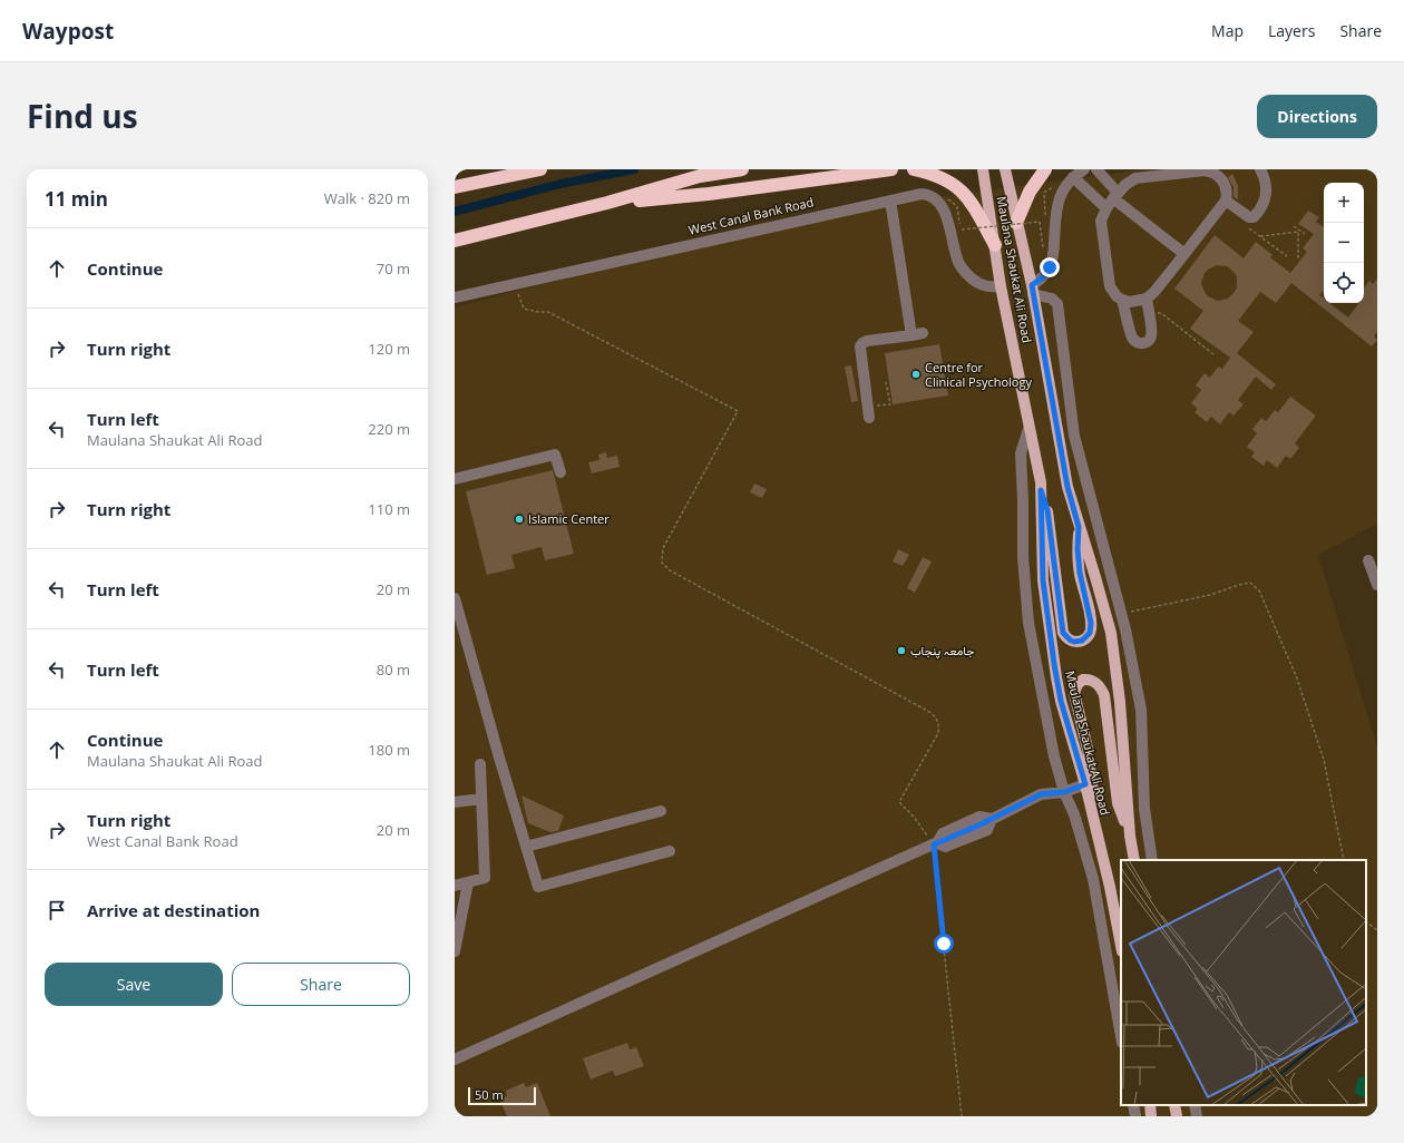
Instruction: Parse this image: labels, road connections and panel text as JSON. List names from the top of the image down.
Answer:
{
  "streets": {
    "main road": ["Maulana Shaukat Ali Road"],
    "street": ["West Canal Bank Road"]
  },
  "crossings": [
    ["West Canal Bank Road", "Maulana Shaukat Ali Road"]
  ],
  "places": ["Centre for Clinical Psychology", "Islamic Center", "جامعہ پنجاب"],
  "scale_bar": "50 m",
  "page": {
    "header": "Waypost",
    "nav": ["Map", "Layers", "Share"],
    "title": "Find us",
    "buttons": [
      "Directions",
      ["Save", "Share"]
    ],
    "heading": ["11 min", "Walk · 820 m"],
    "map_buttons": ["+", "−"],
    "list": [
      ["Continue", "70 m"],
      ["Turn right", "120 m"],
      ["Turn left", "Maulana Shaukat Ali Road", "220 m"],
      ["Turn right", "110 m"],
      ["Turn left", "20 m"],
      ["Turn left", "80 m"],
      ["Continue", "Maulana Shaukat Ali Road", "180 m"],
      ["Turn right", "West Canal Bank Road", "20 m"],
      "Arrive at destination"
    ],
    "scale": "50 m"
  }
}
